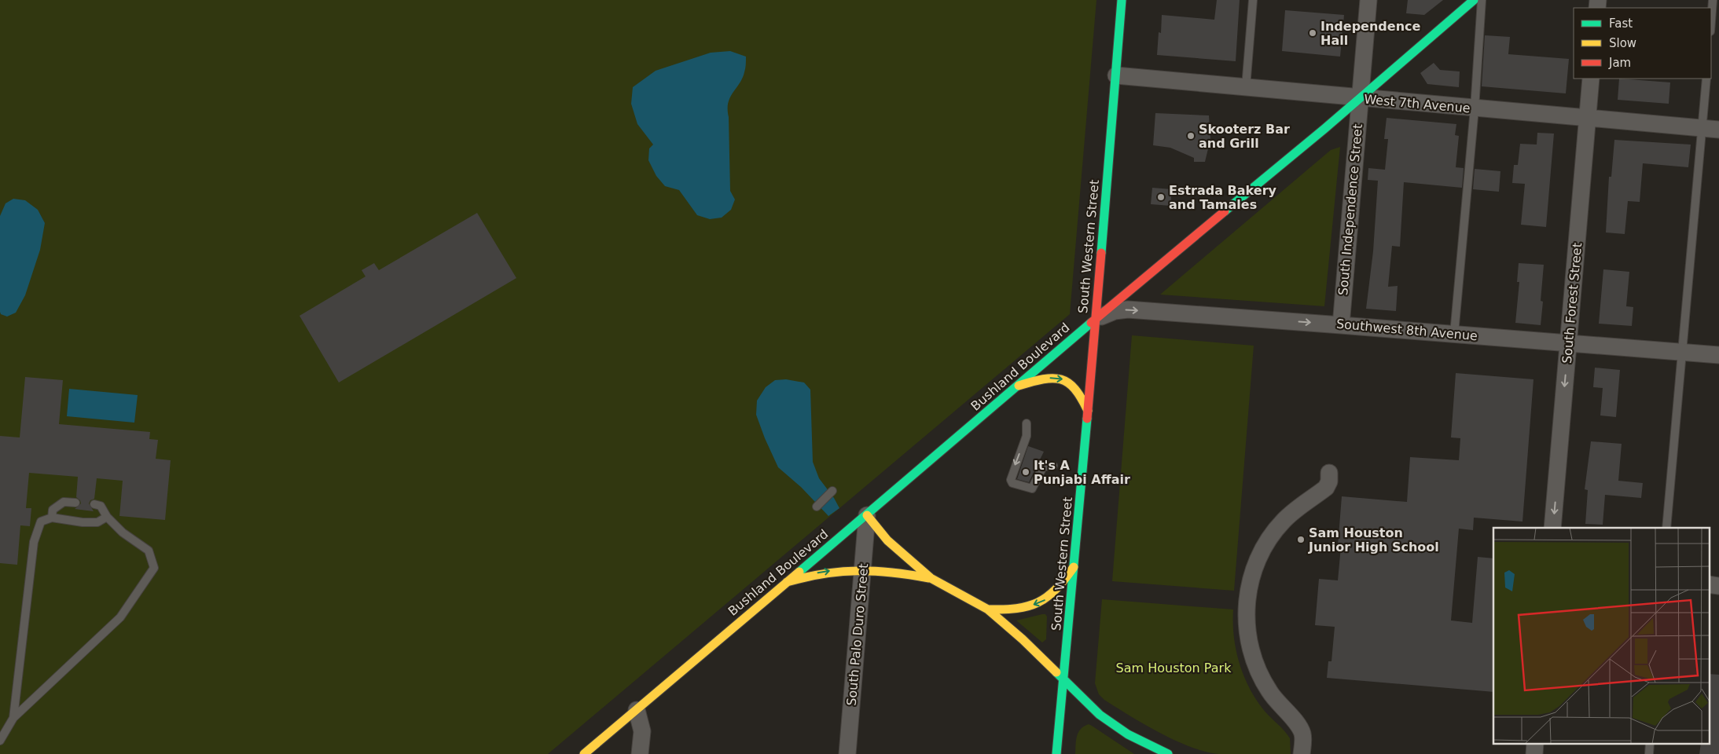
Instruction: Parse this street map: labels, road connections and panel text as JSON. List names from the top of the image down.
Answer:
{
  "streets": {
    "main road": ["South Western Street", "Bushland Boulevard"],
    "street": [
      "West 7th Avenue",
      "South Independence Street",
      "South Forest Street",
      "Southwest 8th Avenue",
      "South Palo Duro Street"
    ]
  },
  "crossings": [
    ["West 7th Avenue", "South Independence Street"],
    ["West 7th Avenue", "South Western Street"],
    ["West 7th Avenue", "South Forest Street"],
    ["West 7th Avenue", "Bushland Boulevard"],
    ["South Independence Street", "Southwest 8th Avenue"],
    ["South Independence Street", "Bushland Boulevard"],
    ["South Western Street", "Southwest 8th Avenue"],
    ["South Western Street", "Bushland Boulevard"],
    ["South Forest Street", "Southwest 8th Avenue"],
    ["Southwest 8th Avenue", "Bushland Boulevard"],
    ["Bushland Boulevard", "South Palo Duro Street"]
  ],
  "one_way": ["South Forest Street", "Southwest 8th Avenue"],
  "parks": ["Sam Houston Park"],
  "places": [
    "Independence Hall",
    "Skooterz Bar and Grill",
    "Estrada Bakery and Tamales",
    "It's A Punjabi Affair",
    "Sam Houston Junior High School"
  ],
  "legend": ["Fast", "Slow", "Jam"]
}
